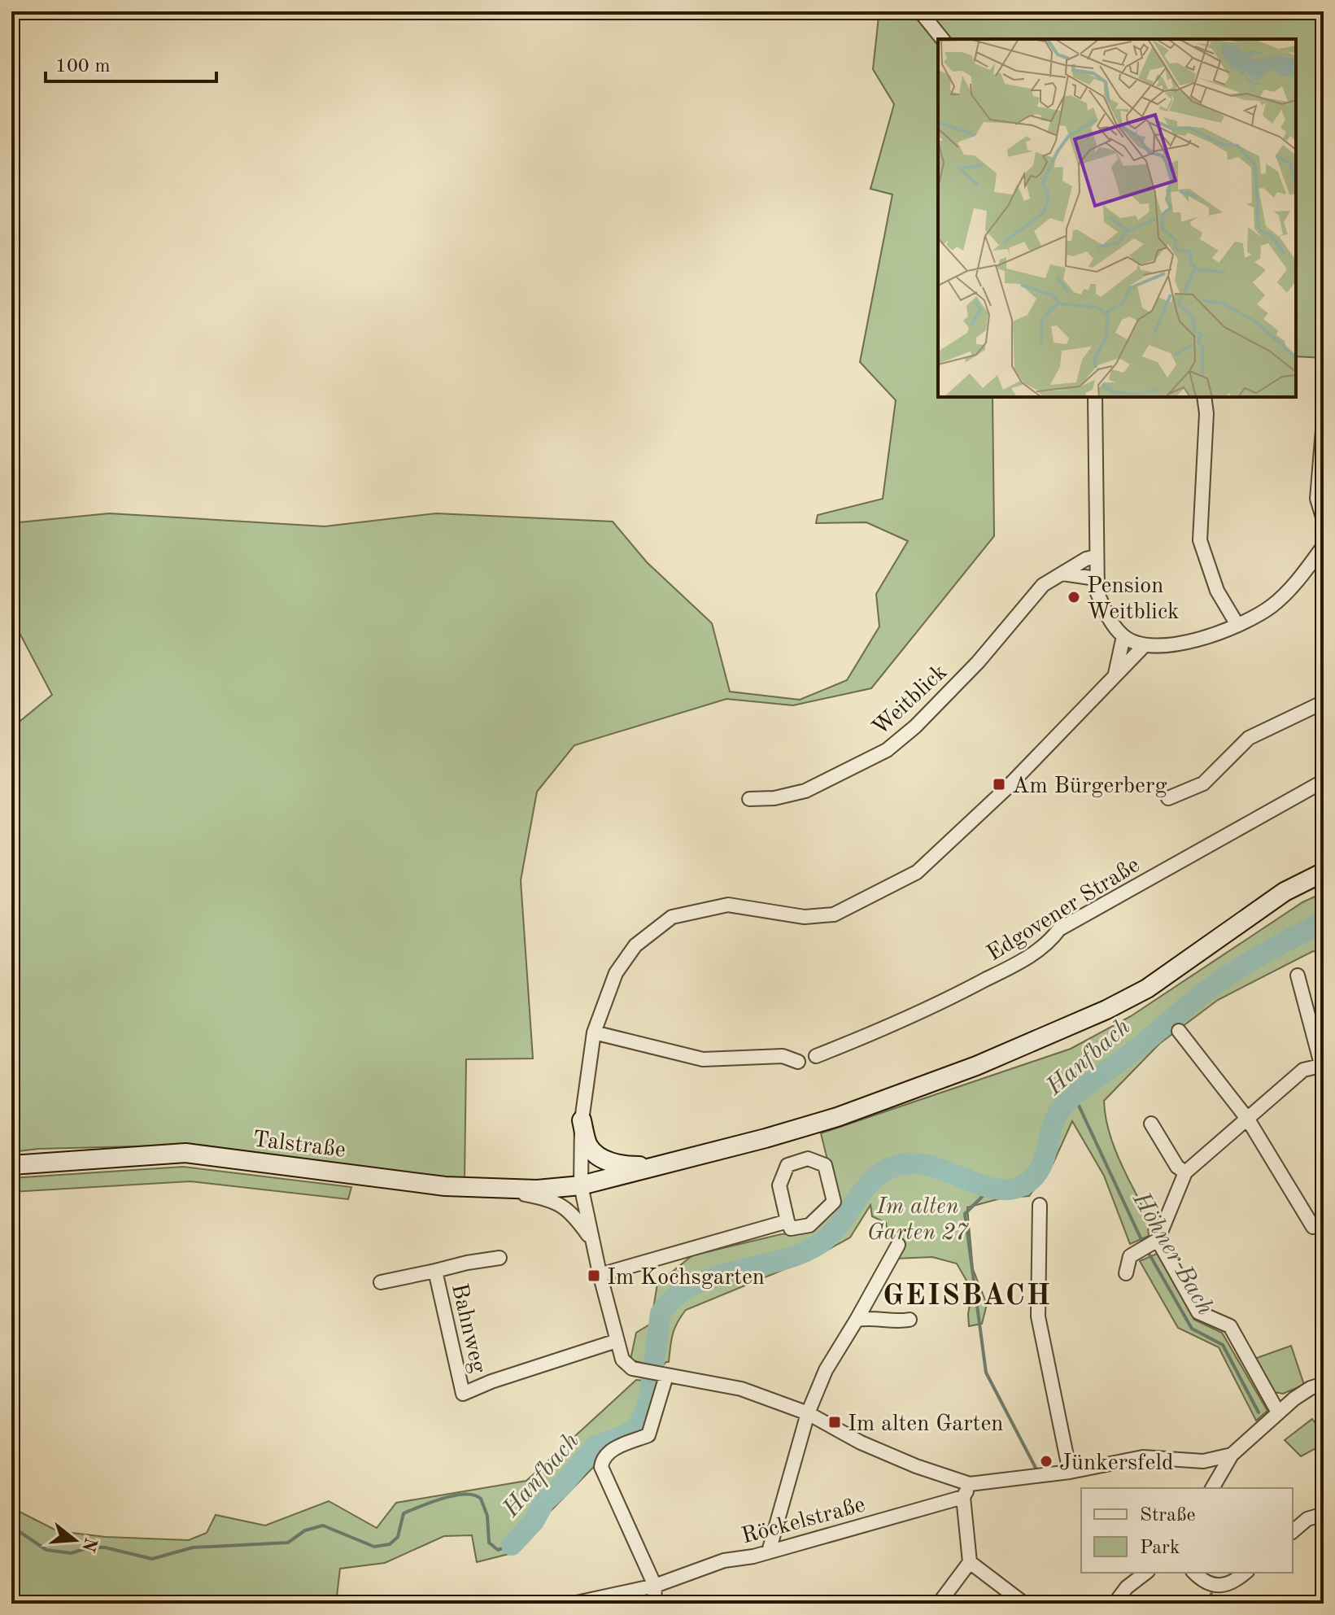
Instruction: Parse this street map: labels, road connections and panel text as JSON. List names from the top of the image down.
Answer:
{
  "streets": {
    "main road": ["Talstraße"],
    "street": [
      "Weitblick",
      "Edgovener Straße",
      "Bahnweg",
      "Röckelstraße"
    ]
  },
  "districts": ["GEISBACH"],
  "water": ["Hanfbach", "Höhner Bach"],
  "parks": ["Im alten Garten 27"],
  "places": {
    "other": ["Pension Weitblick", "Jünkersfeld"],
    "transit": ["Am Bürgerberg", "Im Kochsgarten", "Im alten Garten"]
  },
  "legend": ["Straße", "Park"],
  "scale_bar": "100 m",
  "north": "right"
}
